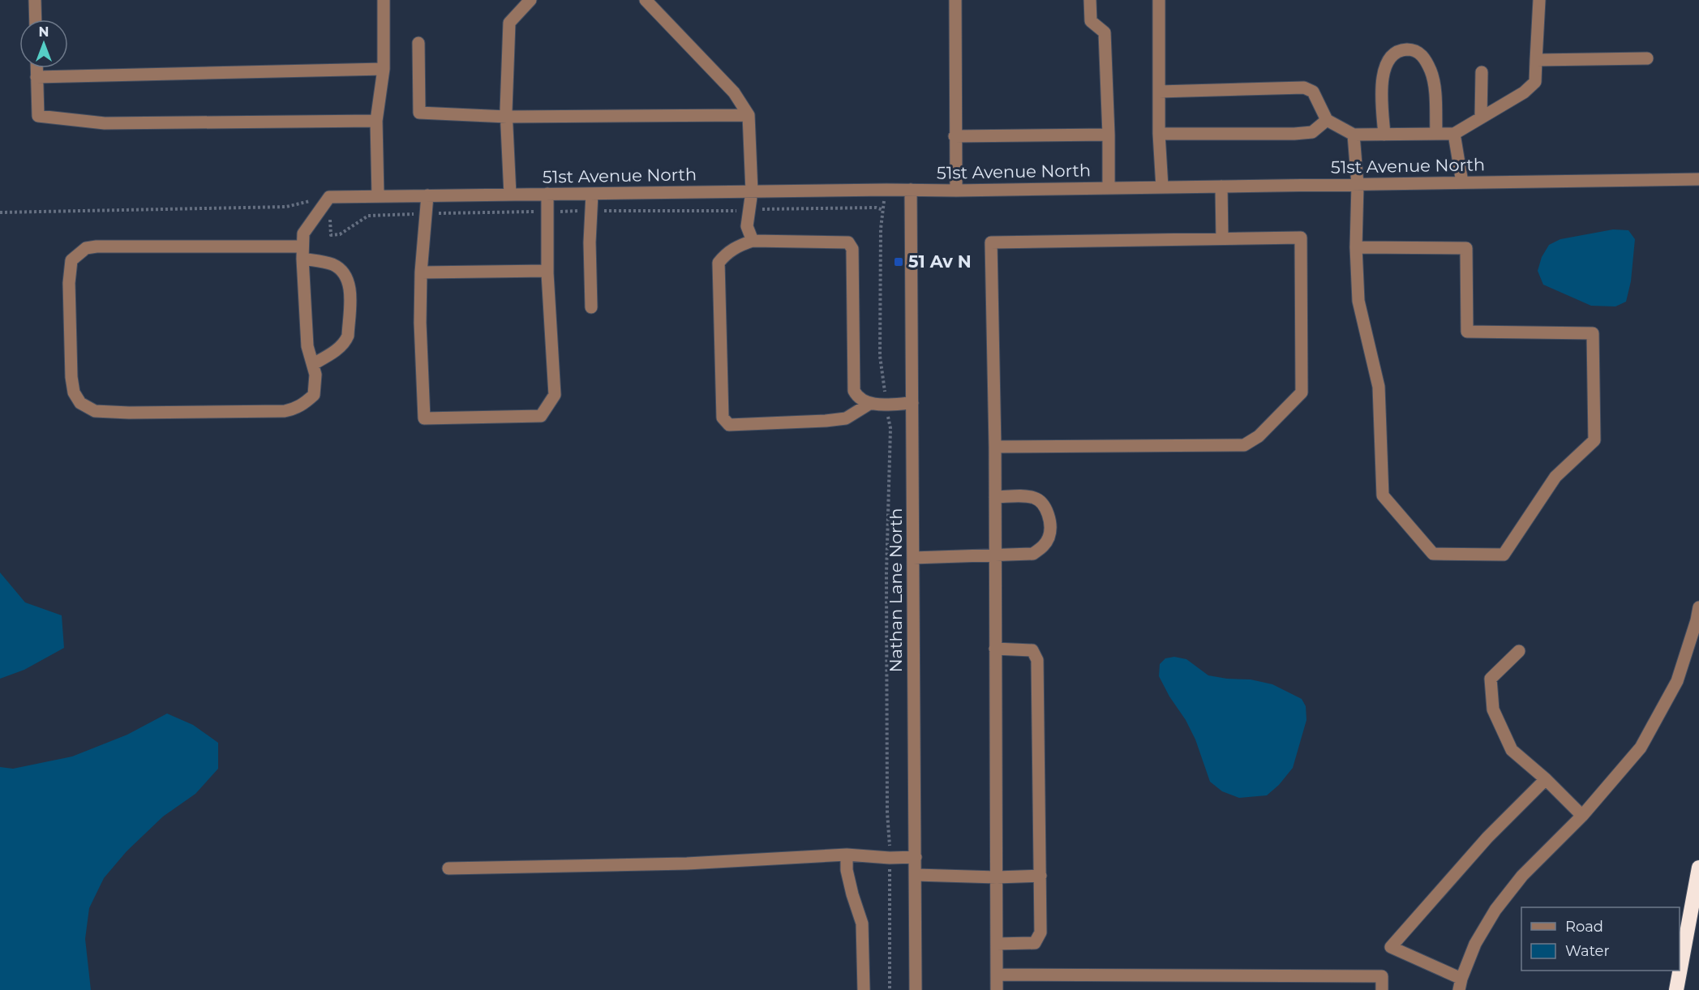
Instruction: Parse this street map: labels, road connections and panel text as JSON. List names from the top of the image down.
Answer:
{
  "streets": {
    "street": ["51st Avenue North", "Nathan Lane North"]
  },
  "crossings": [
    ["51st Avenue North", "Nathan Lane North"]
  ],
  "places": {
    "transit": ["51 Av N"]
  },
  "legend": ["Road", "Water"],
  "north": "top"
}
